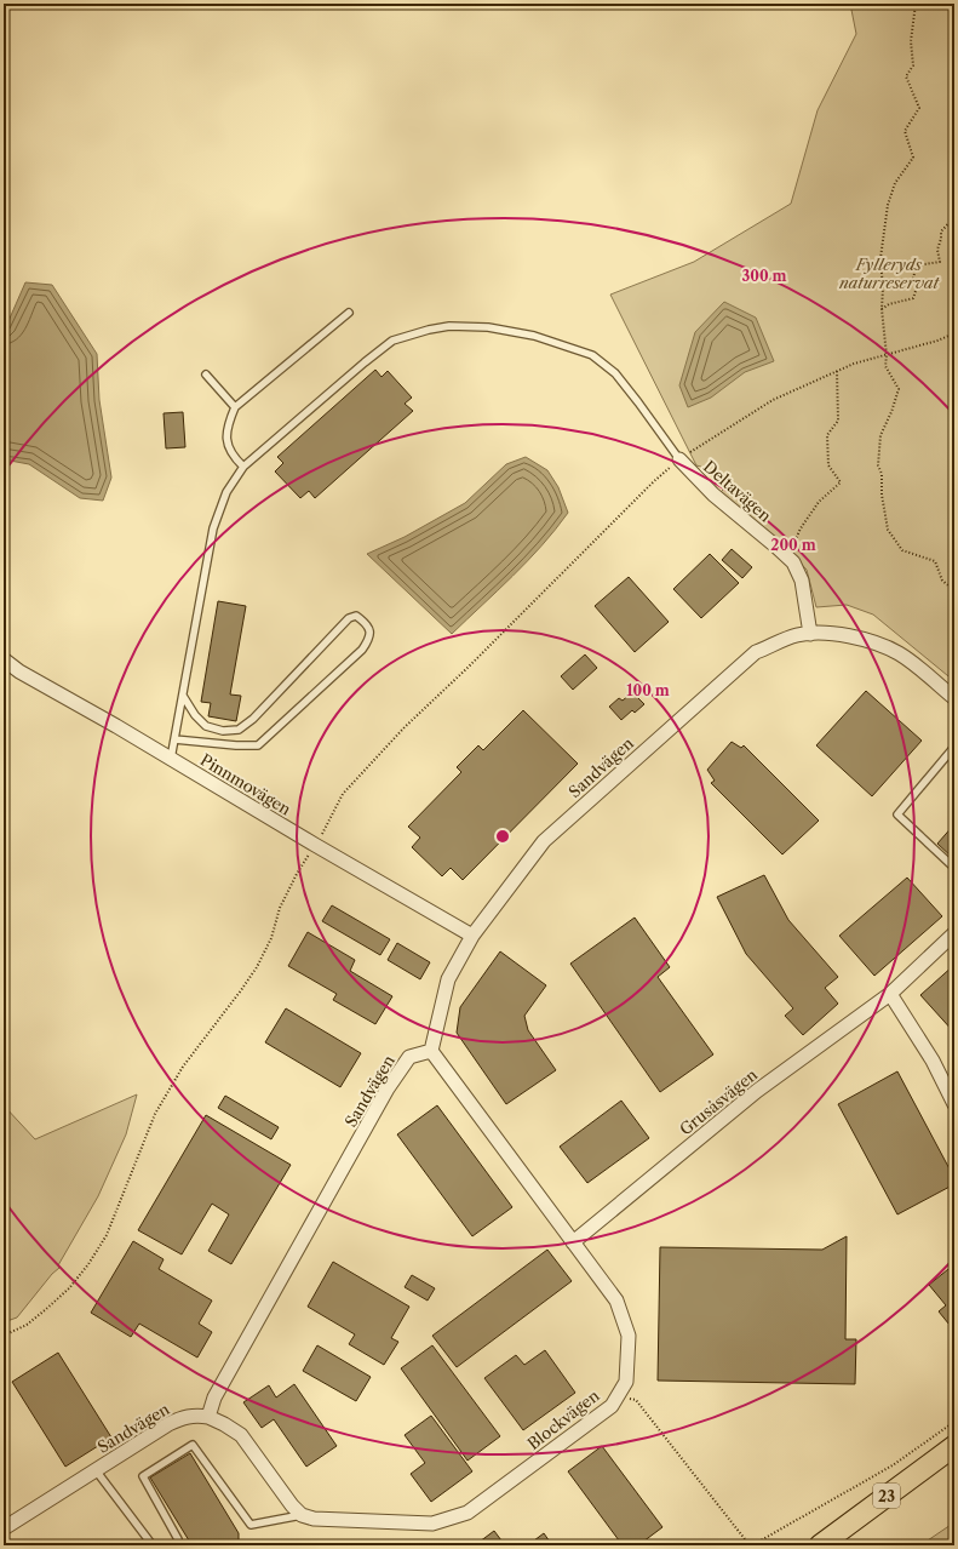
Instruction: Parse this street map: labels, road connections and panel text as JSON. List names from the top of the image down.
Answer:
{
  "streets": {
    "main road": ["23"],
    "street": [
      "Deltavägen",
      "Sandvägen",
      "Pinnmovägen",
      "Grusåsvägen",
      "Blockvägen"
    ]
  },
  "crossings": [
    ["Deltavägen", "Sandvägen"],
    ["Sandvägen", "Pinnmovägen"],
    ["Sandvägen", "Blockvägen"],
    ["Grusåsvägen", "Blockvägen"]
  ],
  "parks": ["Fylleryds naturreservat"],
  "rings": ["300 m", "200 m", "100 m"]
}
